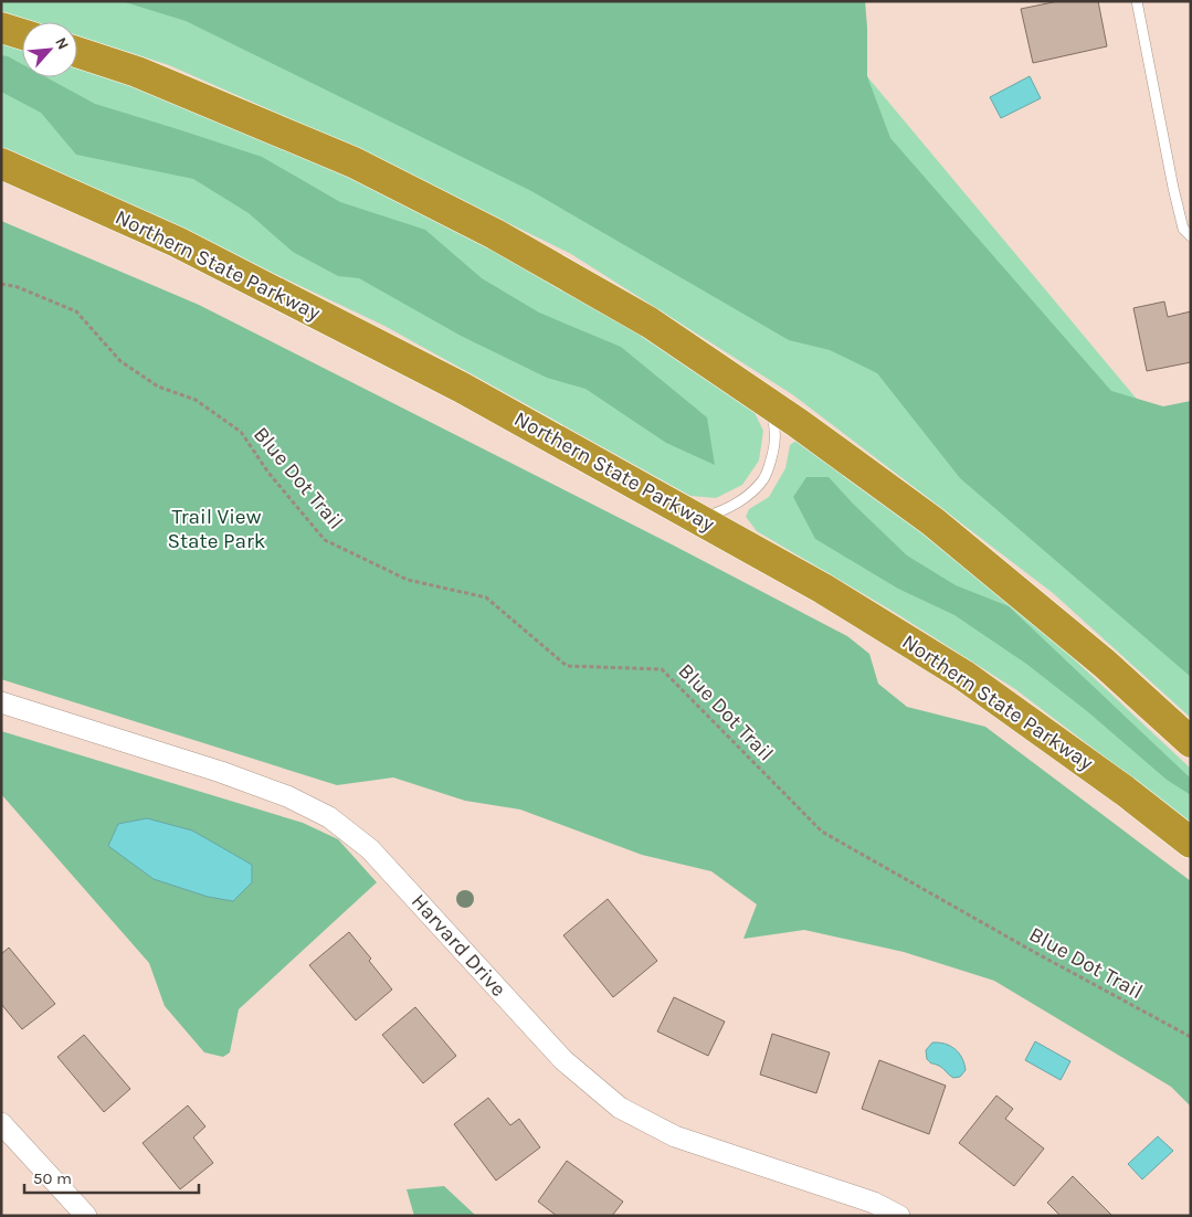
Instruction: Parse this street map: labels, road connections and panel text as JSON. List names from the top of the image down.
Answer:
{
  "streets": {
    "highway": ["Northern State Parkway"],
    "street": ["Harvard Drive"],
    "path": ["Blue Dot Trail"]
  },
  "parks": ["Trail View State Park"],
  "scale_bar": "50 m",
  "north": "top right"
}
